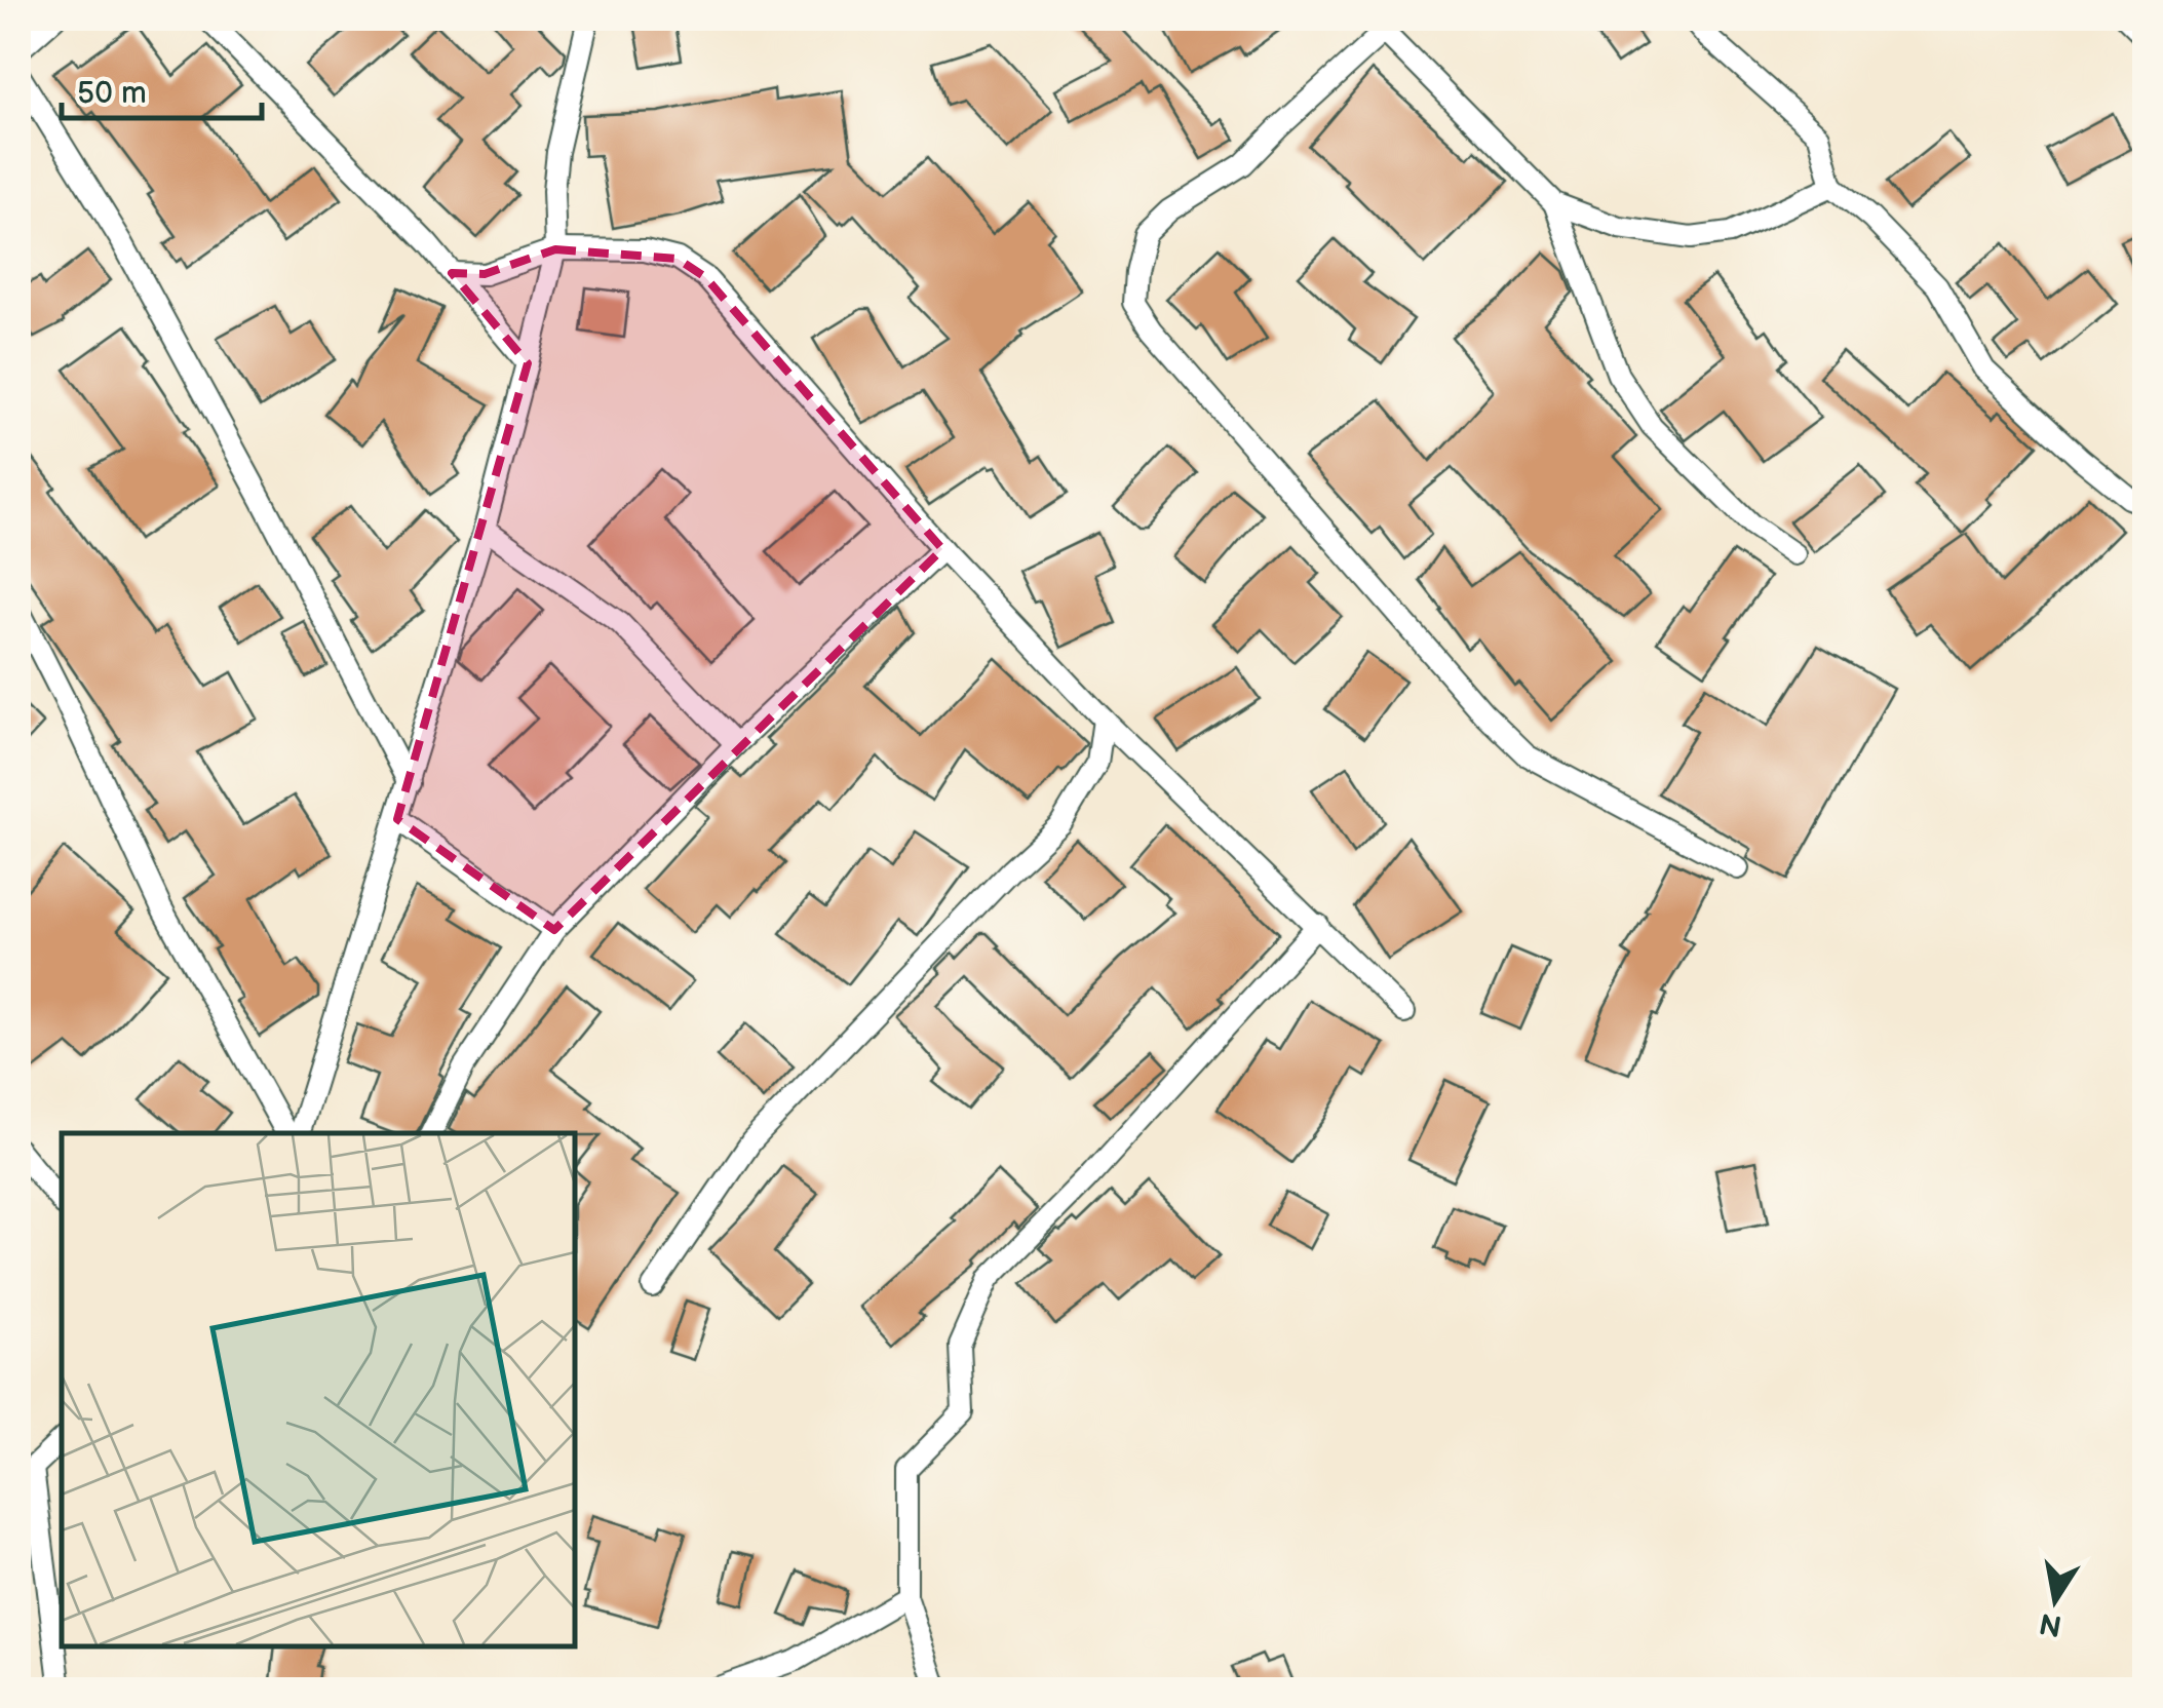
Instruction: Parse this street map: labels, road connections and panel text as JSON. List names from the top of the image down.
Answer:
{
  "scale_bar": "50 m",
  "north": "bottom"
}
